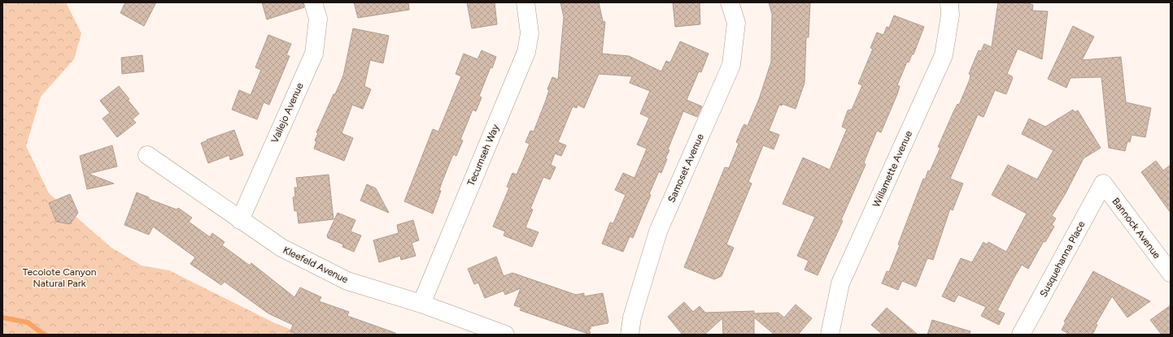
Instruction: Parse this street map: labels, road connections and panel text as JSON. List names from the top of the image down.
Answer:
{
  "streets": {
    "street": [
      "Vallejo Avenue",
      "Tecumseh Way",
      "Samoset Avenue",
      "Willamette Avenue",
      "Bannock Avenue",
      "Susquehanna Place",
      "Kleefeld Avenue"
    ]
  },
  "crossings": [
    ["Vallejo Avenue", "Kleefeld Avenue"],
    ["Tecumseh Way", "Kleefeld Avenue"],
    ["Bannock Avenue", "Susquehanna Place"]
  ],
  "parks": ["Tecolote Canyon Natural Park"]
}
